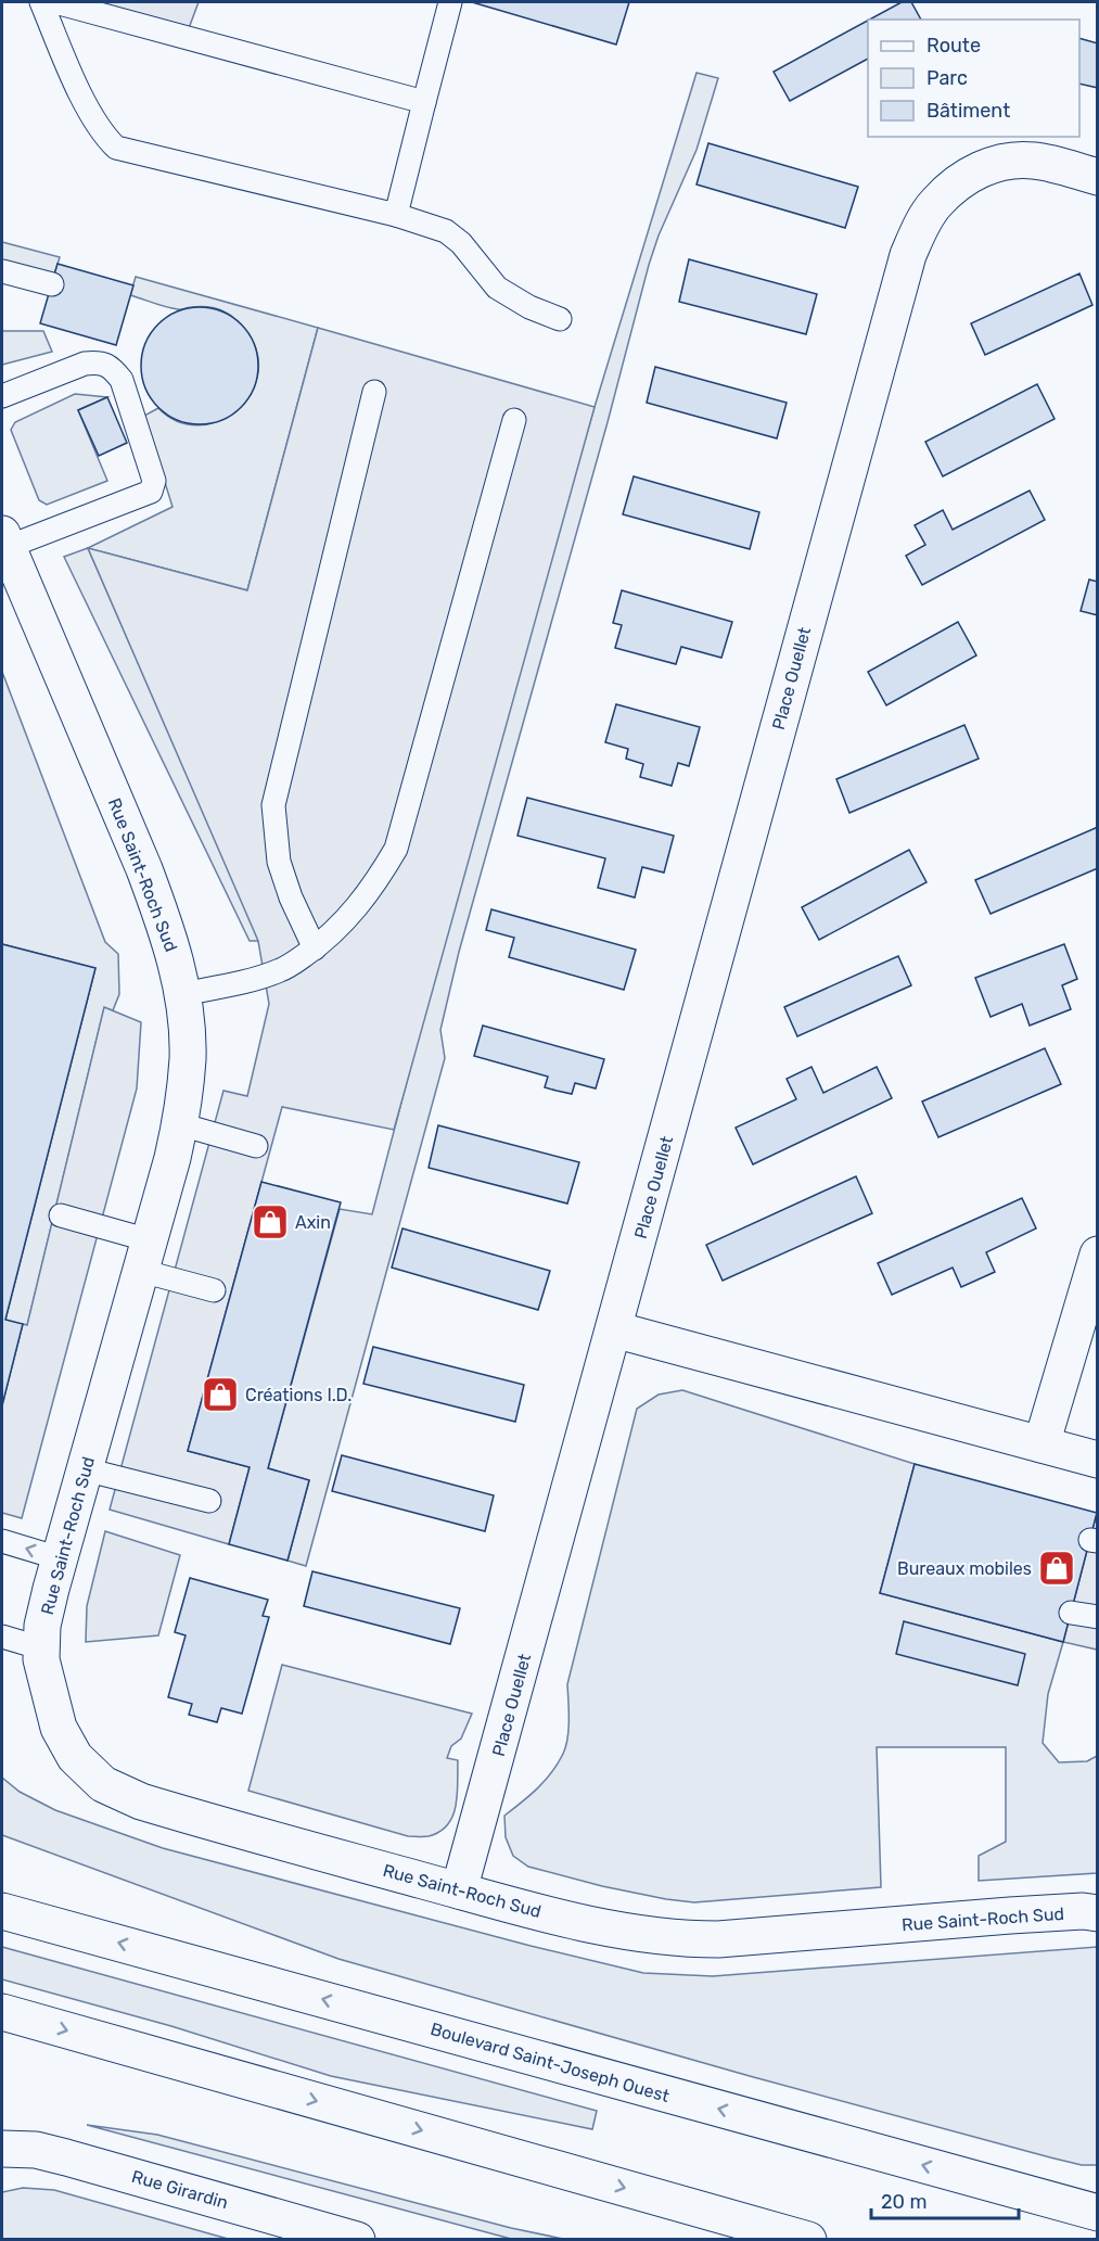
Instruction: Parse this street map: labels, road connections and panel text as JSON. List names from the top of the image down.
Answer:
{
  "streets": {
    "street": [
      "Place Ouellet",
      "Rue Saint-Roch Sud",
      "Boulevard Saint-Joseph Ouest",
      "Rue Girardin"
    ]
  },
  "crossings": [
    ["Place Ouellet", "Rue Saint-Roch Sud"]
  ],
  "places": {
    "shop": ["Axin", "Créations I.D.", "Bureaux mobiles"]
  },
  "legend": ["Route", "Parc", "Bâtiment"],
  "scale_bar": "20 m"
}
